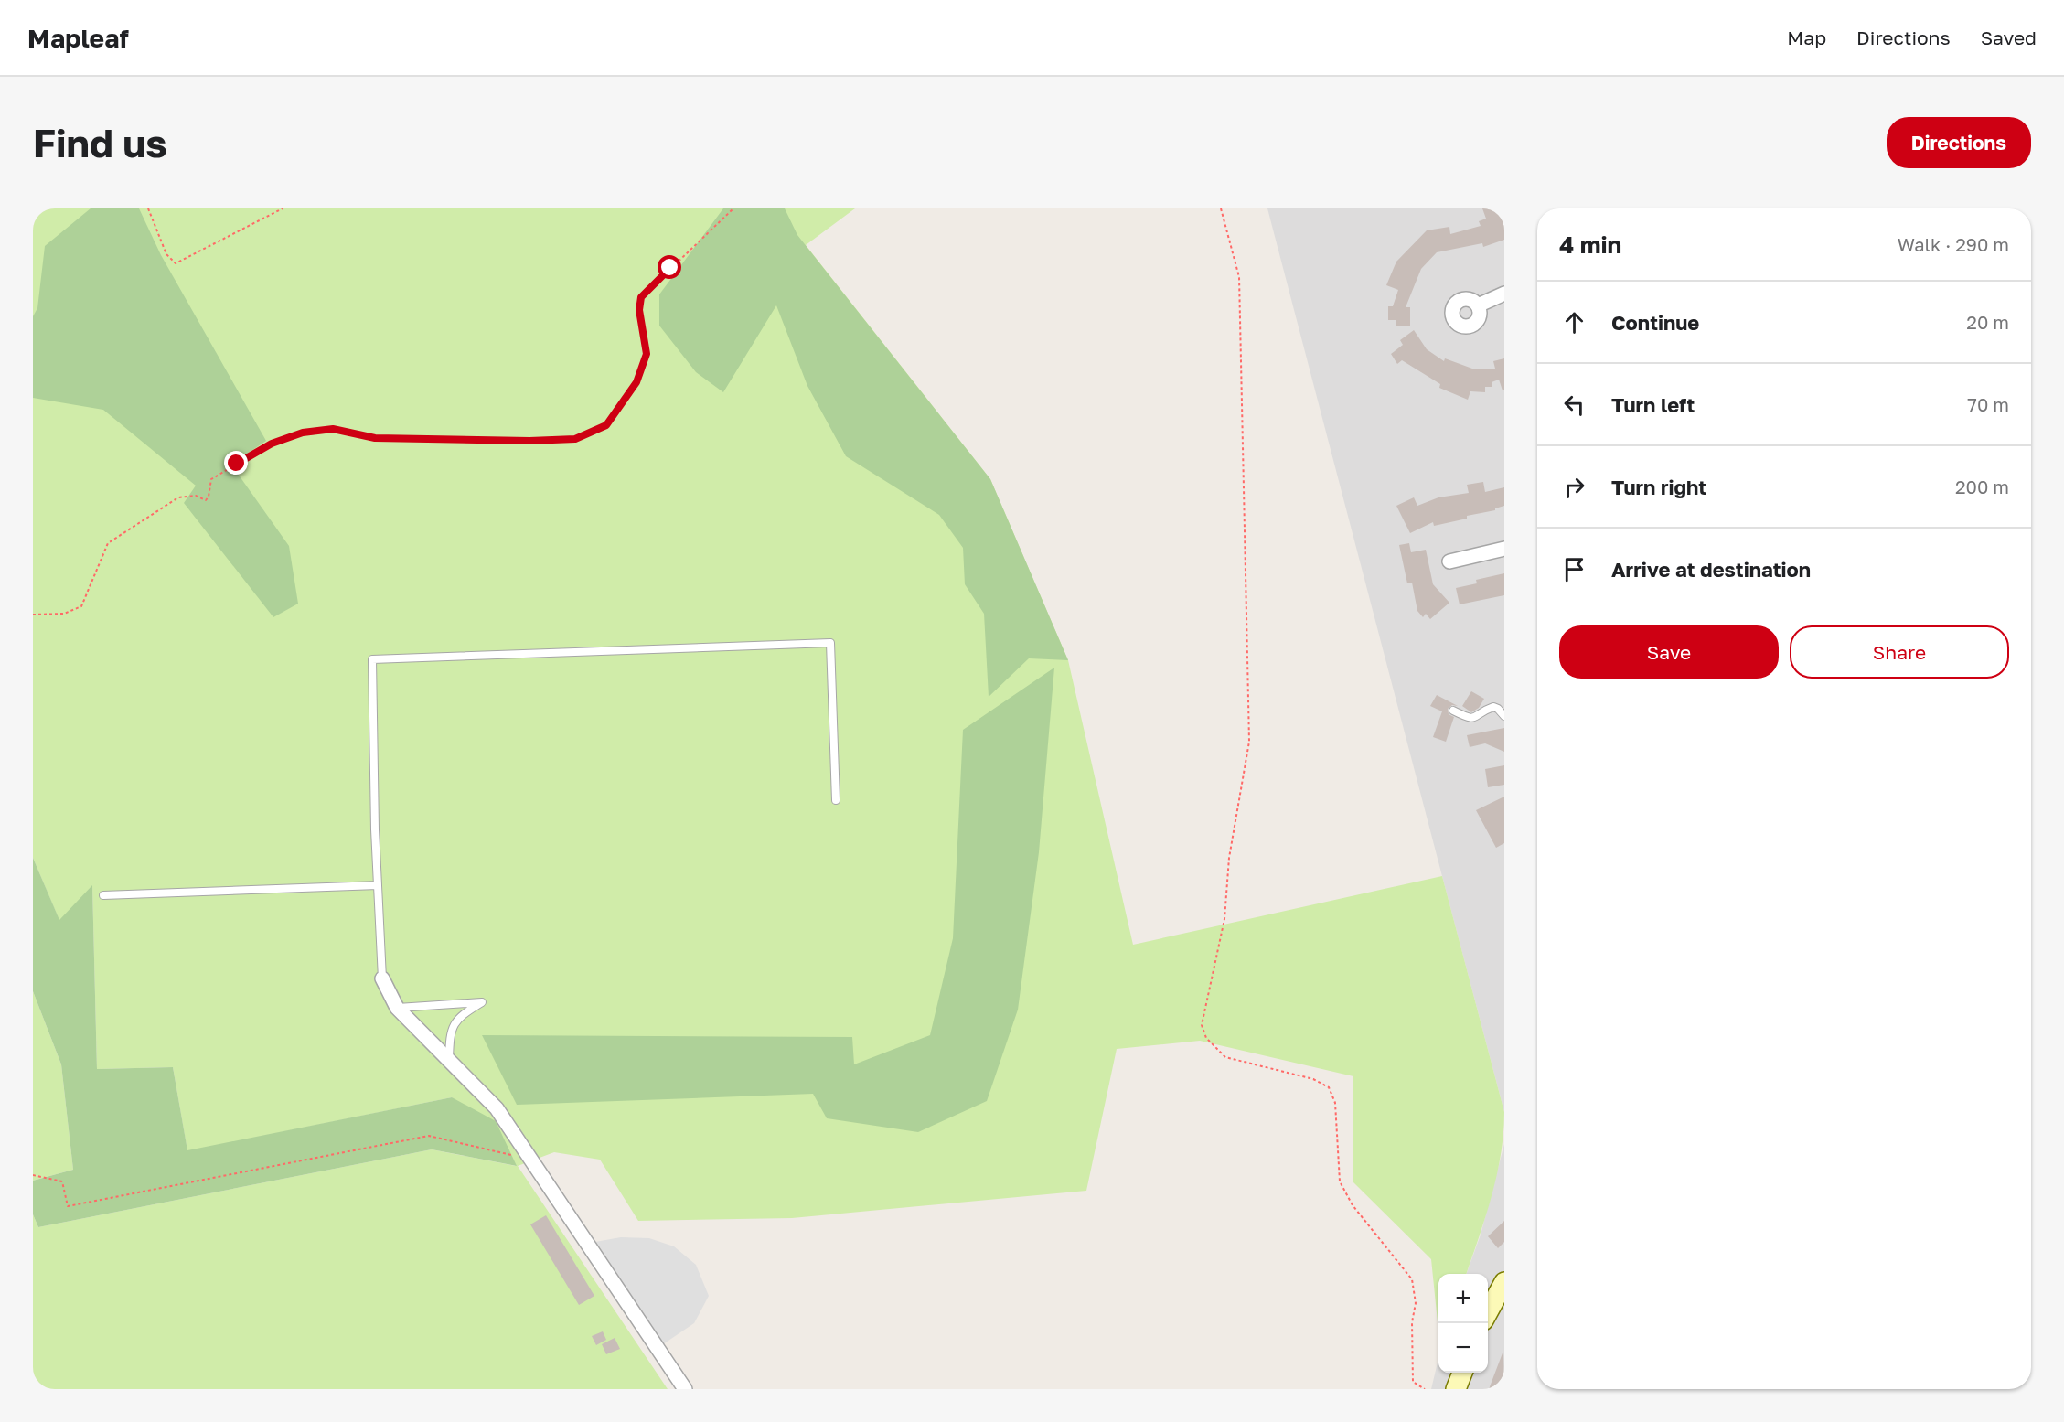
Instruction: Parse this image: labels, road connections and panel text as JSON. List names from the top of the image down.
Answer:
{
  "page": {
    "header": "Mapleaf",
    "nav": ["Map", "Directions", "Saved"],
    "buttons": [
      "Directions",
      ["Save", "Share"]
    ],
    "title": "Find us",
    "heading": ["4 min", "Walk · 290 m"],
    "list": [
      ["Continue", "20 m"],
      ["Turn left", "70 m"],
      ["Turn right", "200 m"],
      "Arrive at destination"
    ],
    "map_buttons": ["+", "−"]
  }
}
